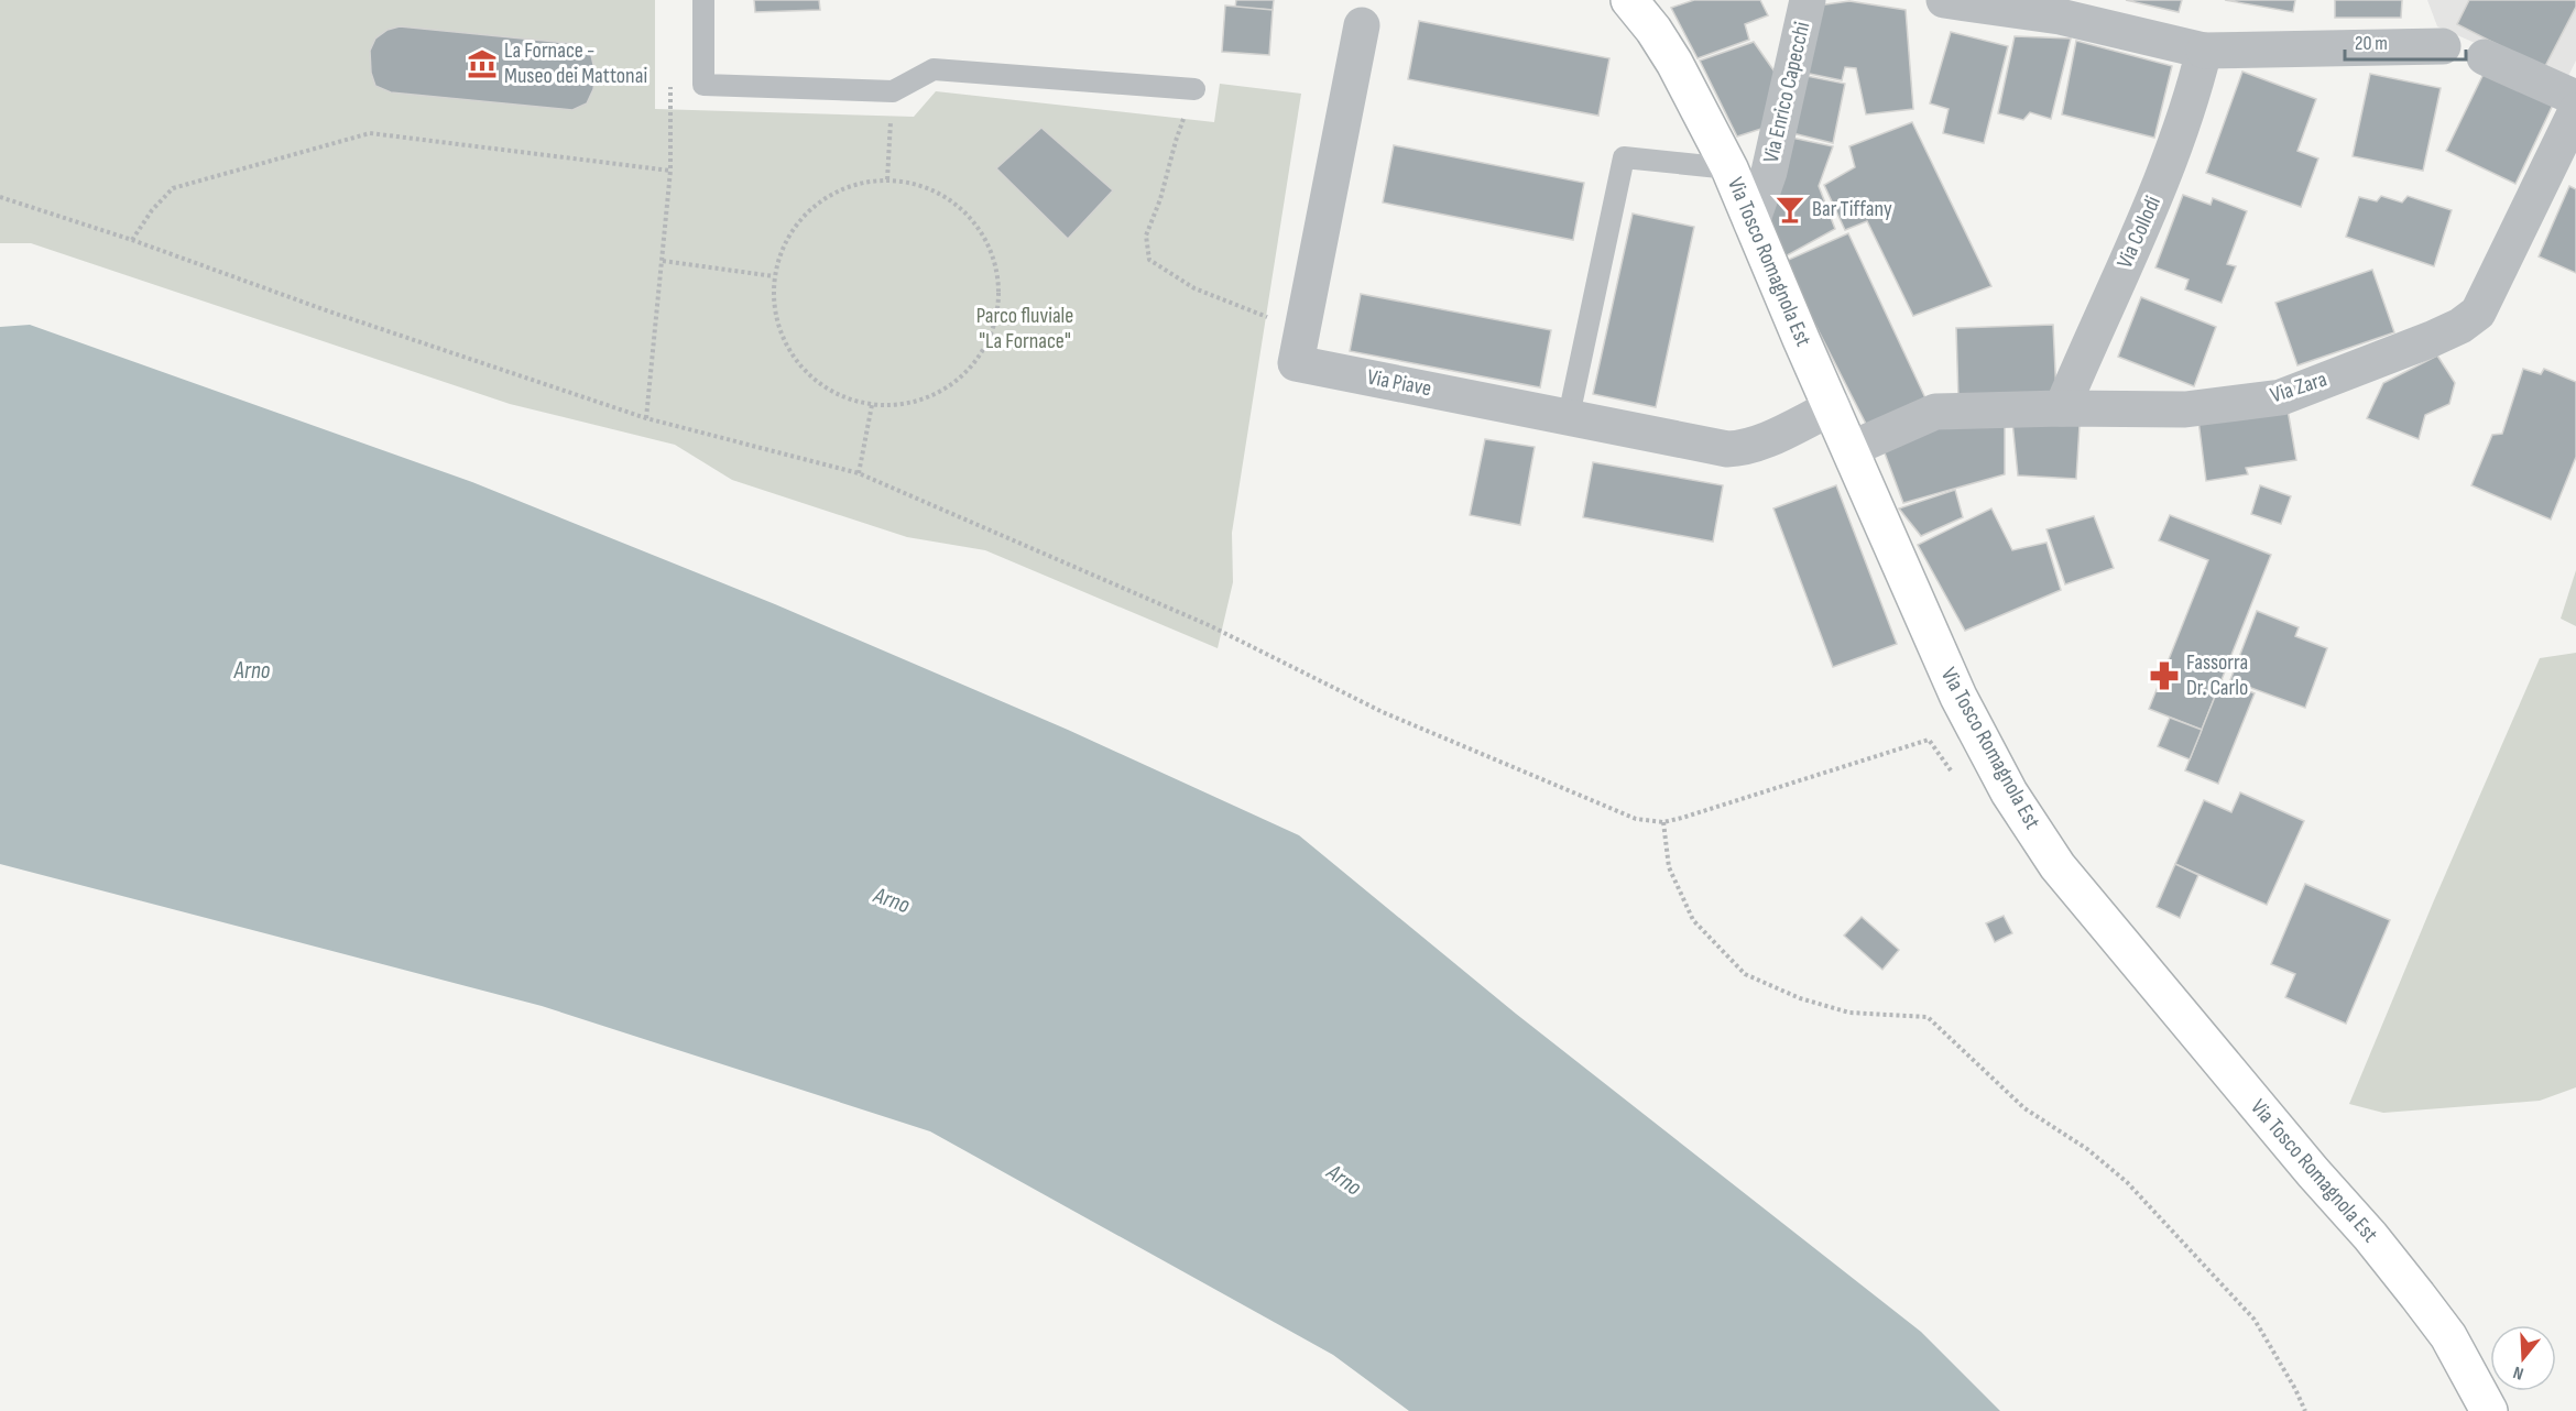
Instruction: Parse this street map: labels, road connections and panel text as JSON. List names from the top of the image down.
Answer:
{
  "streets": {
    "main road": ["Via Tosco Romagnola Est"],
    "street": [
      "Via Enrico Capecchi",
      "Via Collodi",
      "Via Piave",
      "Via Zara"
    ]
  },
  "crossings": [
    ["Via Enrico Capecchi", "Via Tosco Romagnola Est"],
    ["Via Collodi", "Via Zara"],
    ["Via Tosco Romagnola Est", "Via Piave"],
    ["Via Tosco Romagnola Est", "Via Zara"]
  ],
  "water": ["Arno"],
  "parks": ["Parco fluviale \"La Fornace\""],
  "places": {
    "museum": ["La Fornace - Museo dei Mattonai"],
    "bar": ["Bar Tiffany"],
    "pharmacy": ["Fassorra Dr. Carlo"]
  },
  "scale_bar": "20 m",
  "north": "bottom"
}
